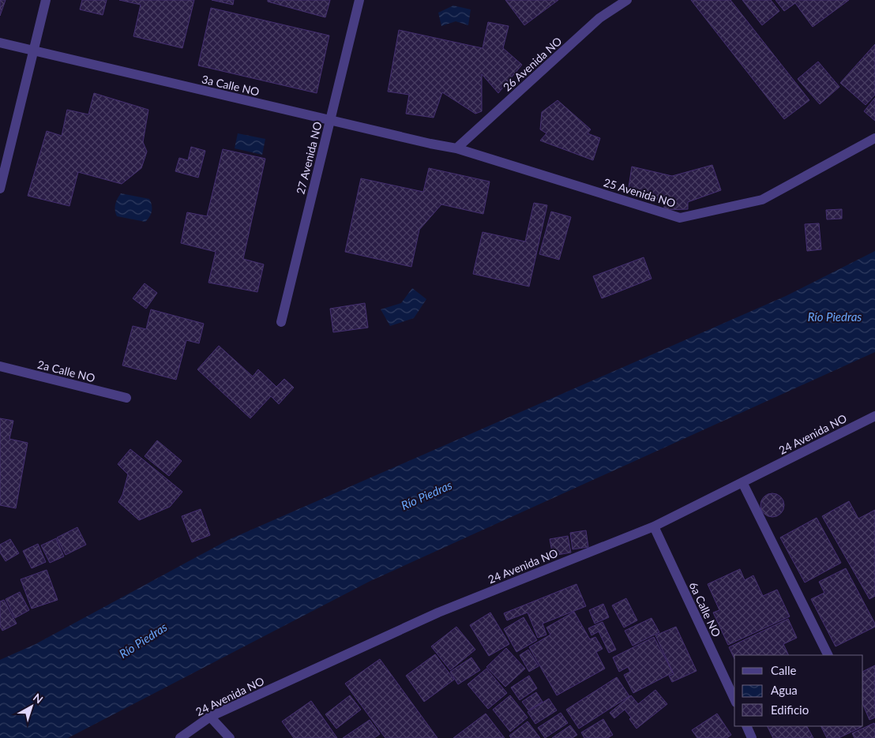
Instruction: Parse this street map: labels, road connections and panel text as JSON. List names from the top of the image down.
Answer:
{
  "streets": {
    "street": [
      "26 Avenida NO",
      "3a Calle NO",
      "27 Avenida NO",
      "25 Avenida NO",
      "2a Calle NO",
      "24 Avenida NO",
      "6a Calle NO"
    ]
  },
  "crossings": [
    ["26 Avenida NO", "3a Calle NO"],
    ["26 Avenida NO", "25 Avenida NO"],
    ["3a Calle NO", "27 Avenida NO"],
    ["3a Calle NO", "25 Avenida NO"],
    ["24 Avenida NO", "6a Calle NO"]
  ],
  "water": ["Río Piedras"],
  "legend": ["Calle", "Agua", "Edificio"],
  "north": "top right"
}
